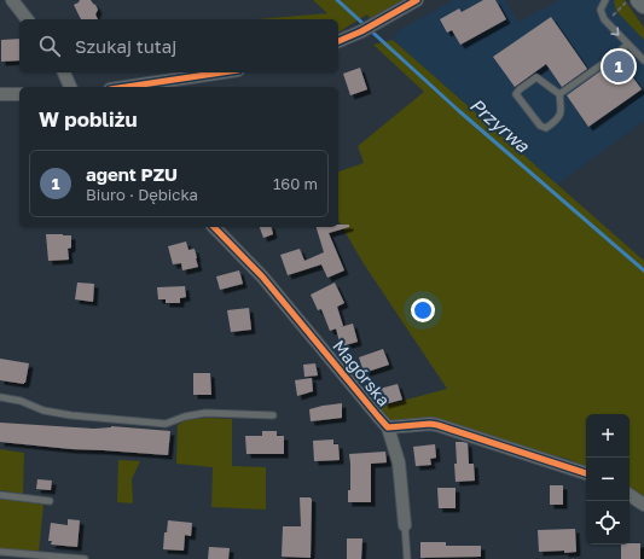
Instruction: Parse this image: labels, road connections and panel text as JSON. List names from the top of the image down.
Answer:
{
  "streets": {
    "street": ["Magórska"]
  },
  "water": ["Przyrwa"],
  "page": {
    "search": "Szukaj tutaj",
    "pins": "1",
    "heading": "W pobliżu",
    "list": [
      {
        "mark": "1",
        "name": "agent PZU",
        "note": "Biuro · Dębicka",
        "value": "160 m"
      }
    ],
    "map_buttons": ["+", "−"]
  }
}
